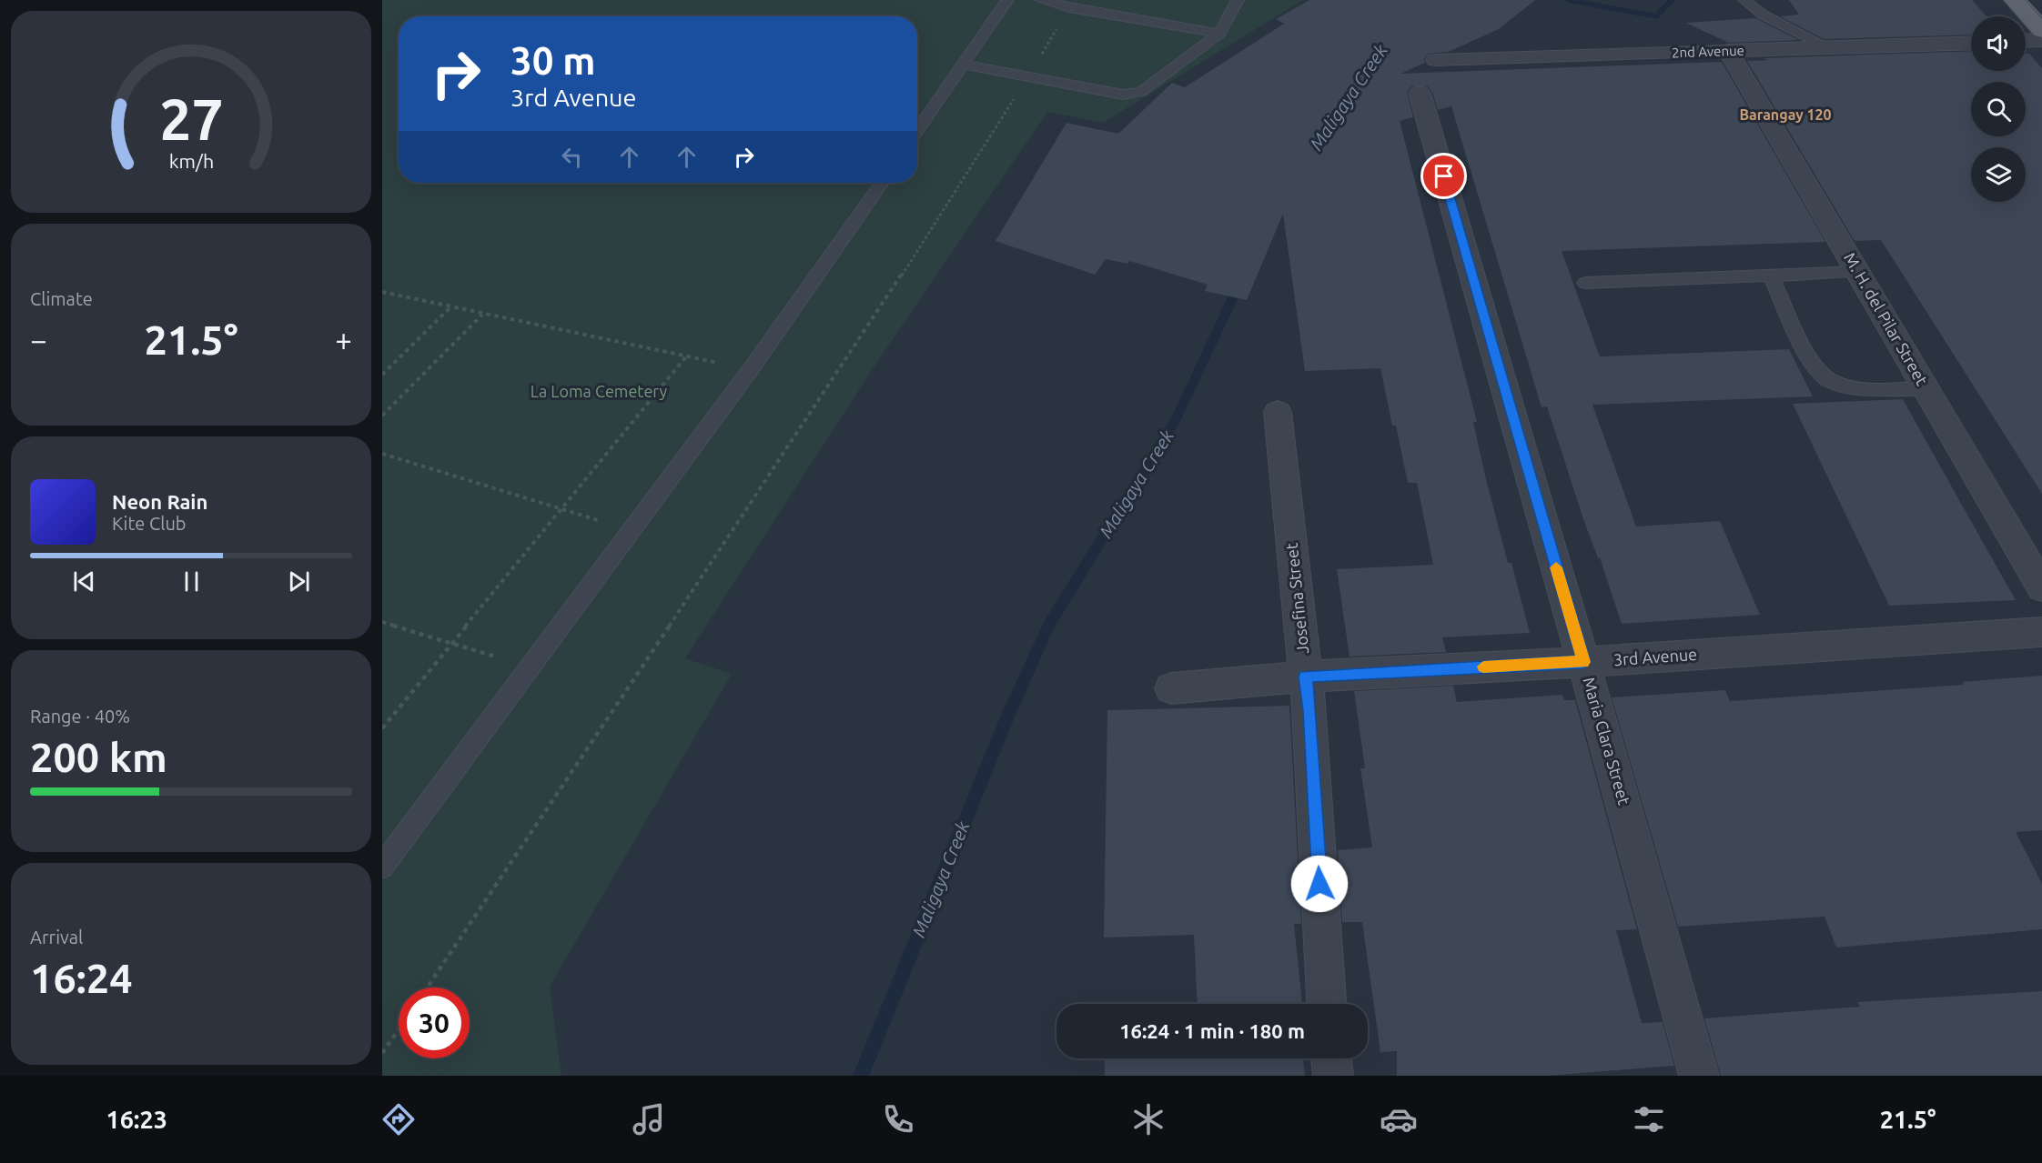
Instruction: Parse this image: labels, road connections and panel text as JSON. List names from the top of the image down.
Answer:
{
  "streets": {
    "street": [
      "2nd Avenue",
      "M. H. del Pilar Street",
      "Josefina Street",
      "3rd Avenue",
      "Maria Clara Street"
    ]
  },
  "crossings": [
    ["2nd Avenue", "M. H. del Pilar Street"],
    ["Josefina Street", "3rd Avenue"],
    ["3rd Avenue", "Maria Clara Street"]
  ],
  "districts": ["Barangay 120"],
  "water": ["Maligaya Creek"],
  "parks": ["La Loma Cemetery"],
  "page": {
    "turn": ["30 m", "3rd Avenue"],
    "tile": [
      "Climate",
      ["Range · 40%", "200 km"],
      ["Arrival", "16:24"]
    ],
    "heat": ["−", "21.5°", "+"],
    "song": ["Neon Rain", "Kite Club"],
    "limit": "30",
    "trip": "16:24 · 1 min · 180 m",
    "tabs": ["16:23", "21.5°"],
    "gauge": ["27", "km/h"]
  }
}
